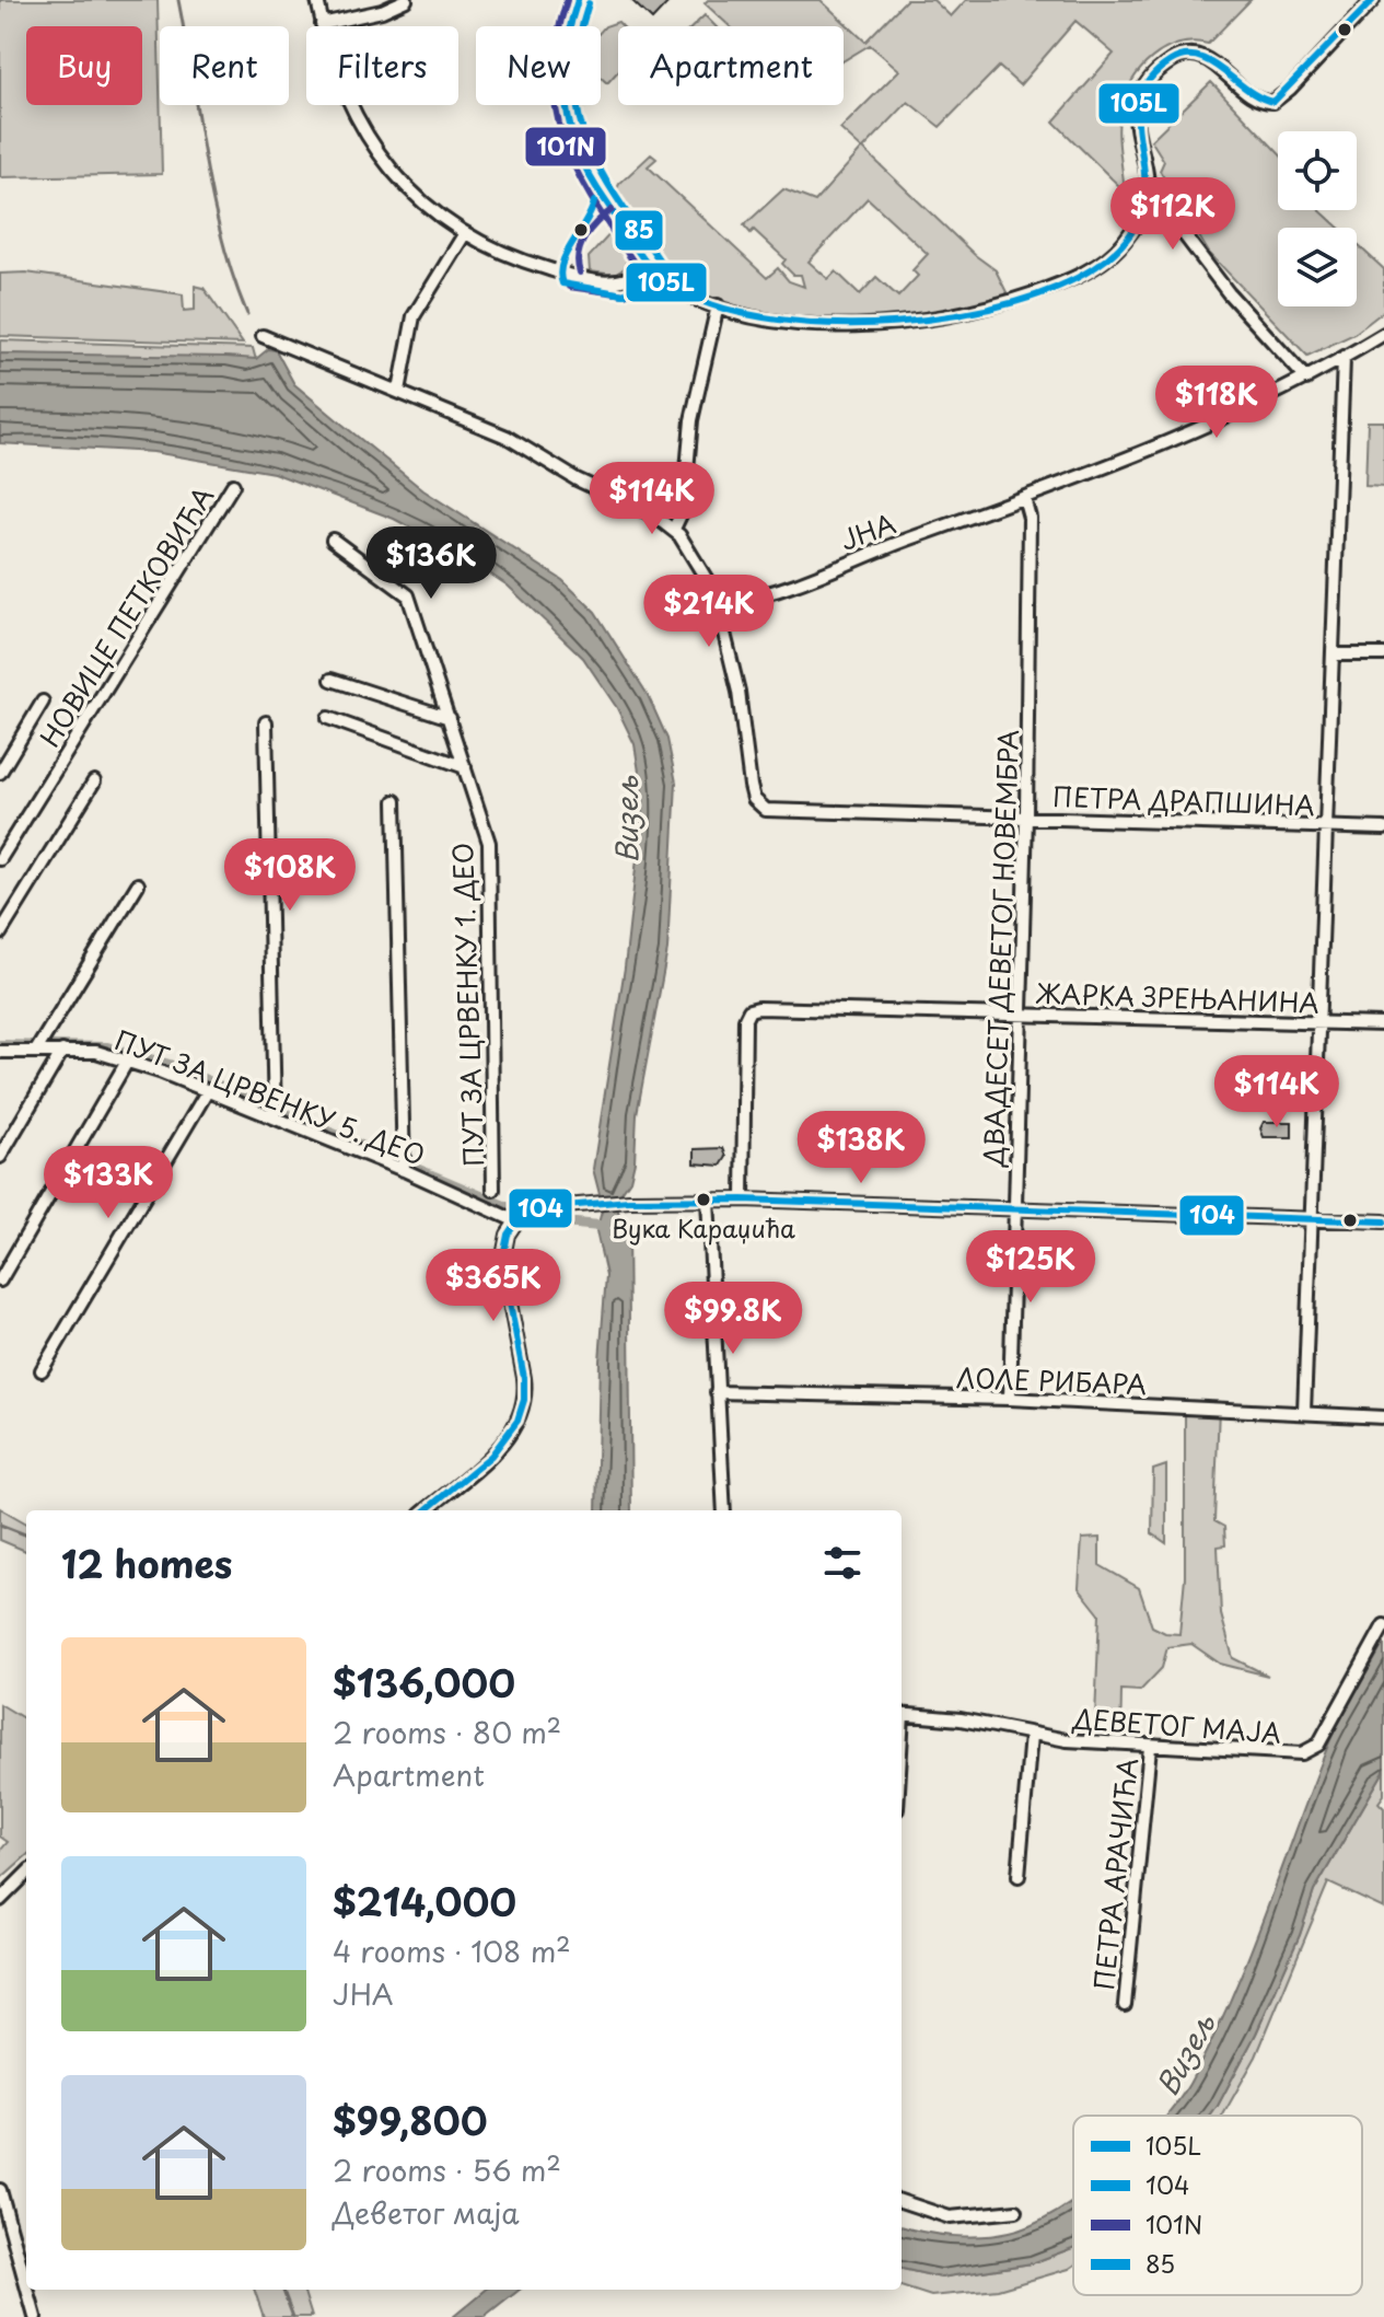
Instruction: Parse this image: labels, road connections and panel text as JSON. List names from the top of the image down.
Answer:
{
  "streets": {
    "street": [
      "ЈНА",
      "НОВИЦЕ ПЕТКОВИЋА",
      "ПЕТРА ДРАПШИНА",
      "ДВАДЕСЕТ ДЕВЕТОГ НОВЕМБРА",
      "ЖАРКА ЗРЕЊАНИНА",
      "ПУТ ЗА ЦРВЕНКУ 1. ДЕО",
      "ПУТ ЗА ЦРВЕНКУ 5. ДЕО",
      "ЛОЛЕ РИБАРА",
      "ДЕВЕТОГ МАЈА",
      "ПЕТРА АРАЧИЋА"
    ]
  },
  "crossings": [
    ["ЈНА", "ПЕТРА ДРАПШИНА"],
    ["ЈНА", "ДВАДЕСЕТ ДЕВЕТОГ НОВЕМБРА"],
    ["ПЕТРА ДРАПШИНА", "ДВАДЕСЕТ ДЕВЕТОГ НОВЕМБРА"],
    ["ДВАДЕСЕТ ДЕВЕТОГ НОВЕМБРА", "ЖАРКА ЗРЕЊАНИНА"],
    ["ДВАДЕСЕТ ДЕВЕТОГ НОВЕМБРА", "ЛОЛЕ РИБАРА"],
    ["ДЕВЕТОГ МАЈА", "ПЕТРА АРАЧИЋА"]
  ],
  "water": ["Визељ"],
  "places": ["Вука Караџића"],
  "lines": [
    "transit line 105L",
    "transit line 101N",
    "transit line 85",
    "transit line 104"
  ],
  "legend": [
    "105L",
    "104",
    "101N",
    "85"
  ],
  "page": {
    "chip": [
      "Buy",
      "Rent",
      "Filters",
      "New",
      "Apartment"
    ],
    "price": [
      "$112K",
      "$118K",
      "$114K",
      "$136K",
      "$214K",
      "$108K",
      "$114K",
      "$138K",
      "$133K",
      "$125K",
      "$365K",
      "$99.8K"
    ],
    "heading": "12 homes",
    "list": [
      {
        "name": "$136,000",
        "note": "2 rooms · 80 m² · Apartment"
      },
      {
        "name": "$214,000",
        "note": "4 rooms · 108 m² · ЈНА"
      },
      {
        "name": "$99,800",
        "note": "2 rooms · 56 m² · Деветог маја"
      }
    ]
  }
}
